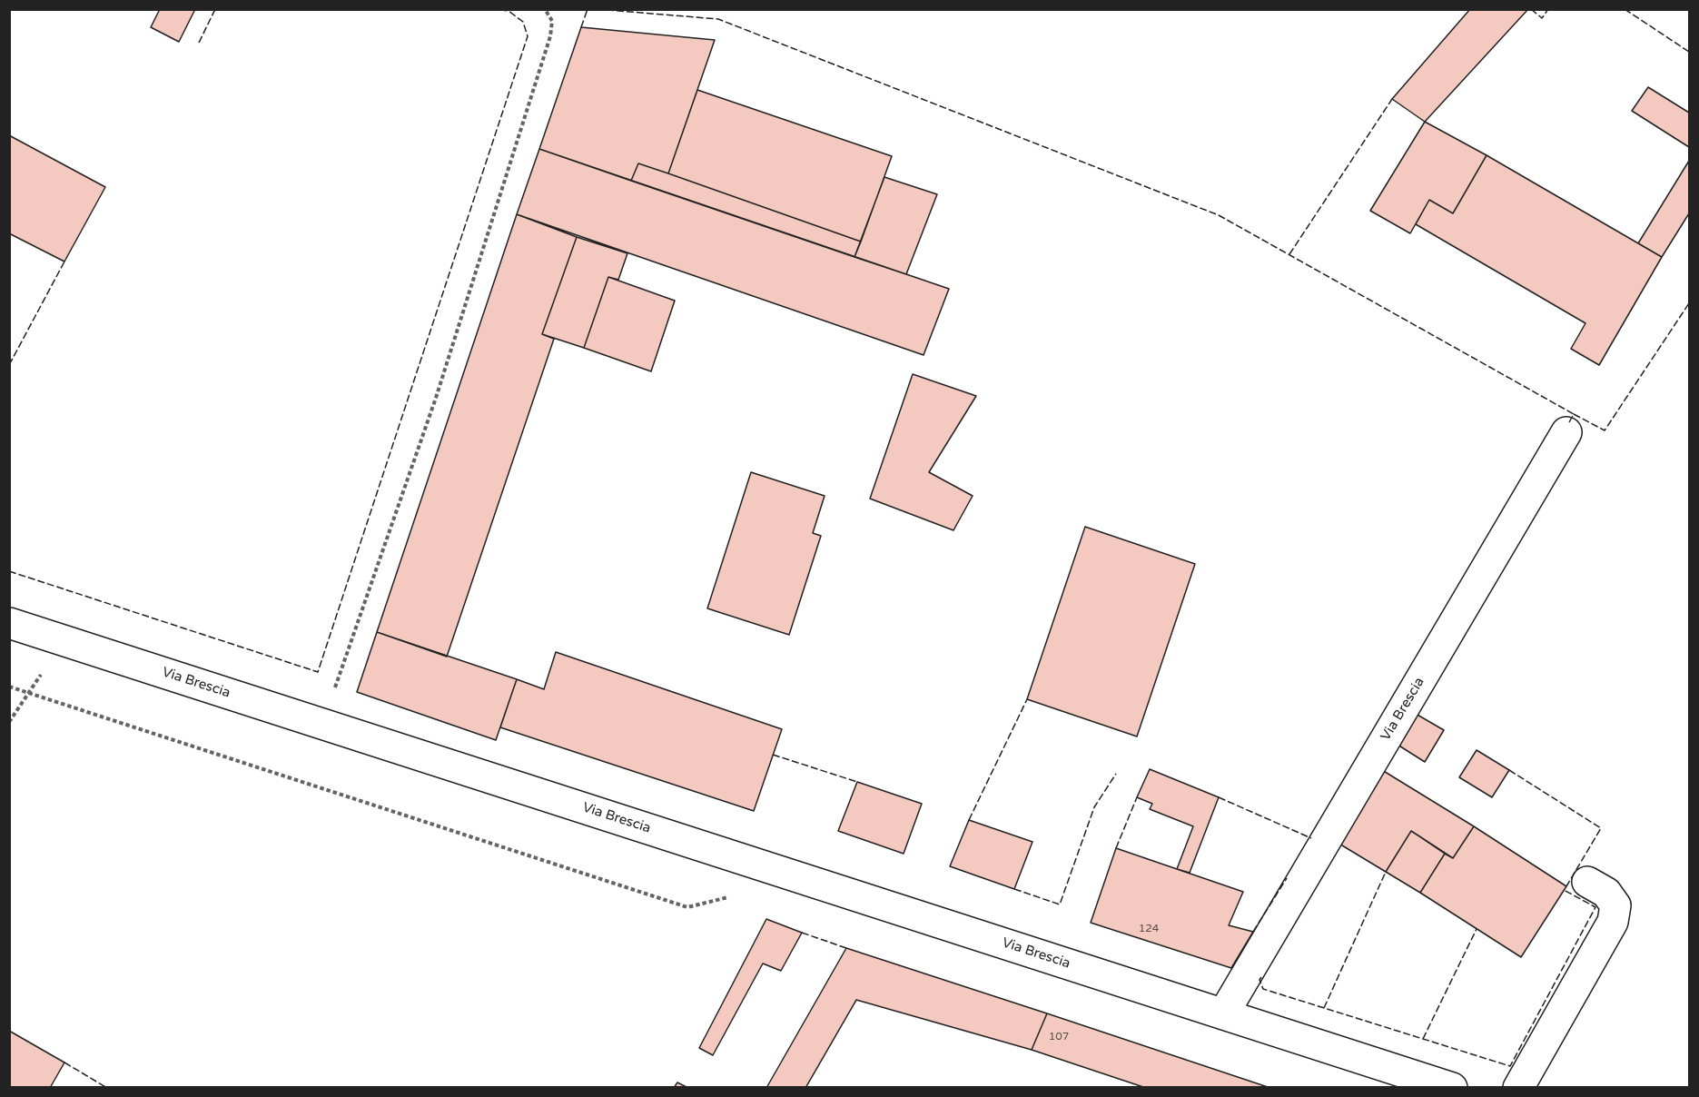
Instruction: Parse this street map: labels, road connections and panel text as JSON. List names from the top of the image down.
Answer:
{
  "streets": {
    "street": ["Via Brescia"]
  },
  "house_numbers": ["124", "107"]
}
